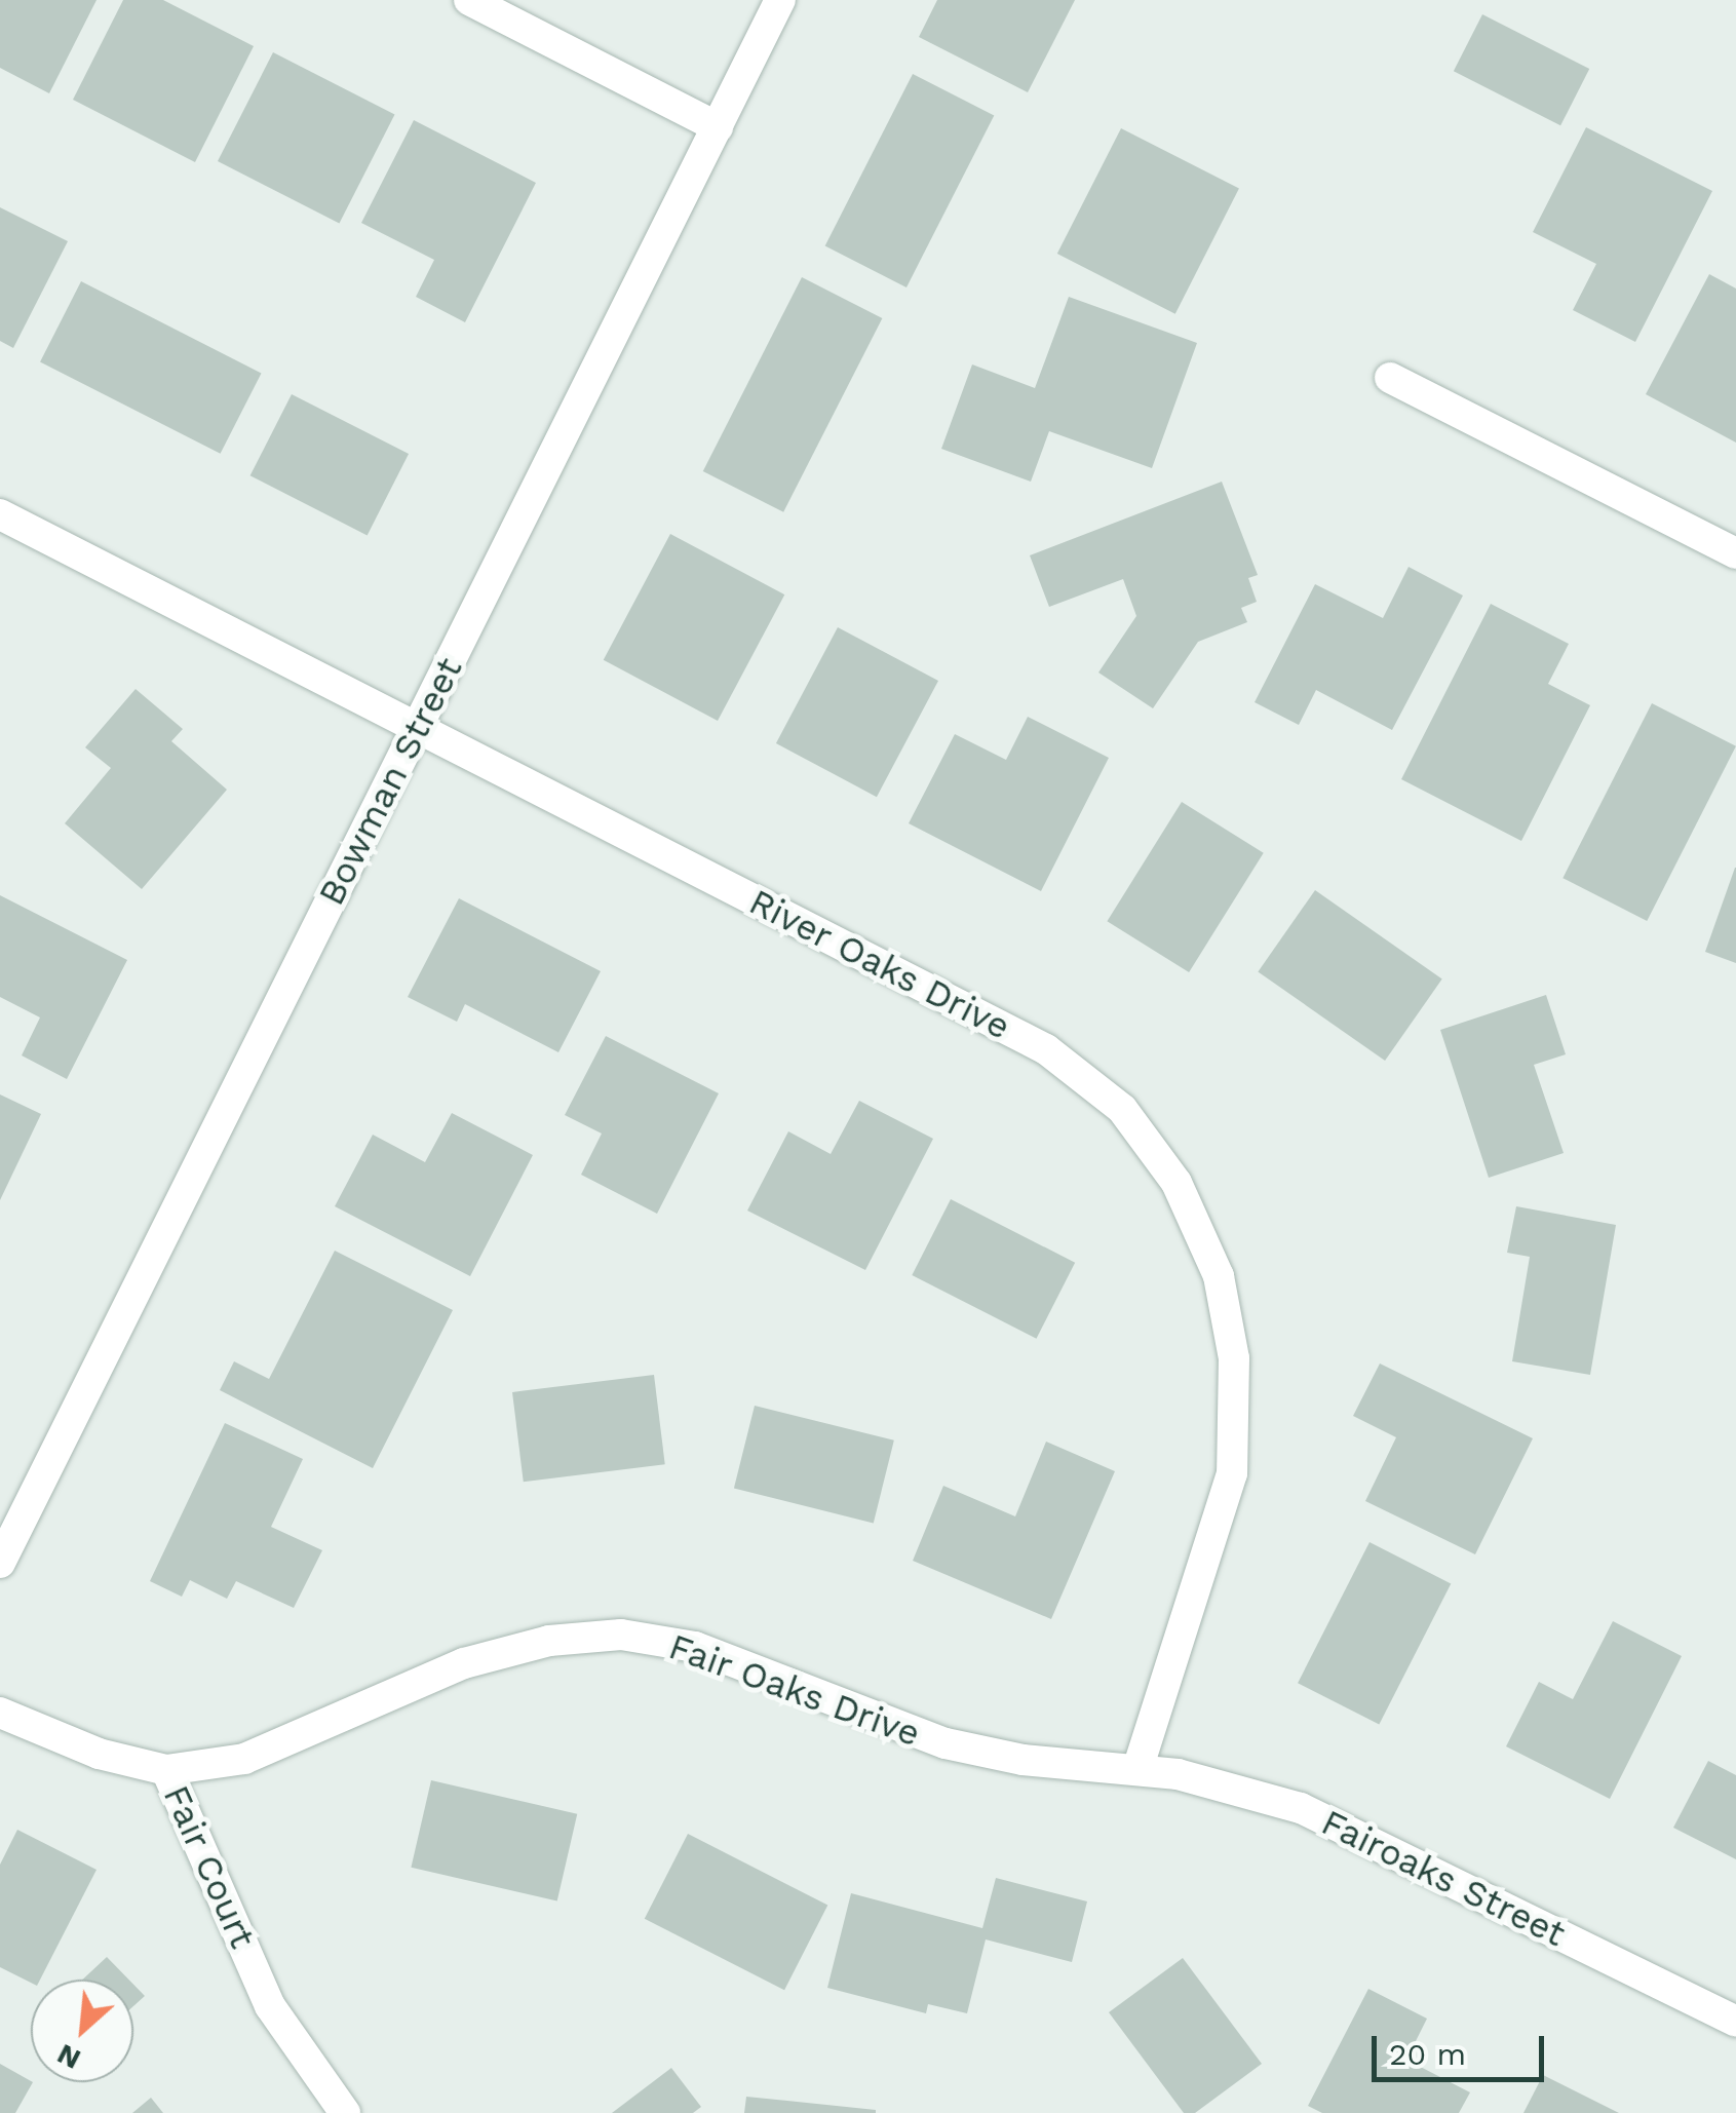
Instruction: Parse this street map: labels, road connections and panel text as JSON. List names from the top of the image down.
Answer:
{
  "streets": {
    "street": [
      "Bowman Street",
      "River Oaks Drive",
      "Fair Oaks Drive",
      "Fair Court",
      "Fairoaks Street"
    ]
  },
  "crossings": [
    ["Bowman Street", "River Oaks Drive"],
    ["River Oaks Drive", "Fair Oaks Drive"],
    ["River Oaks Drive", "Fairoaks Street"],
    ["Fair Oaks Drive", "Fair Court"],
    ["Fair Oaks Drive", "Fairoaks Street"]
  ],
  "scale_bar": "20 m",
  "north": "bottom left"
}
